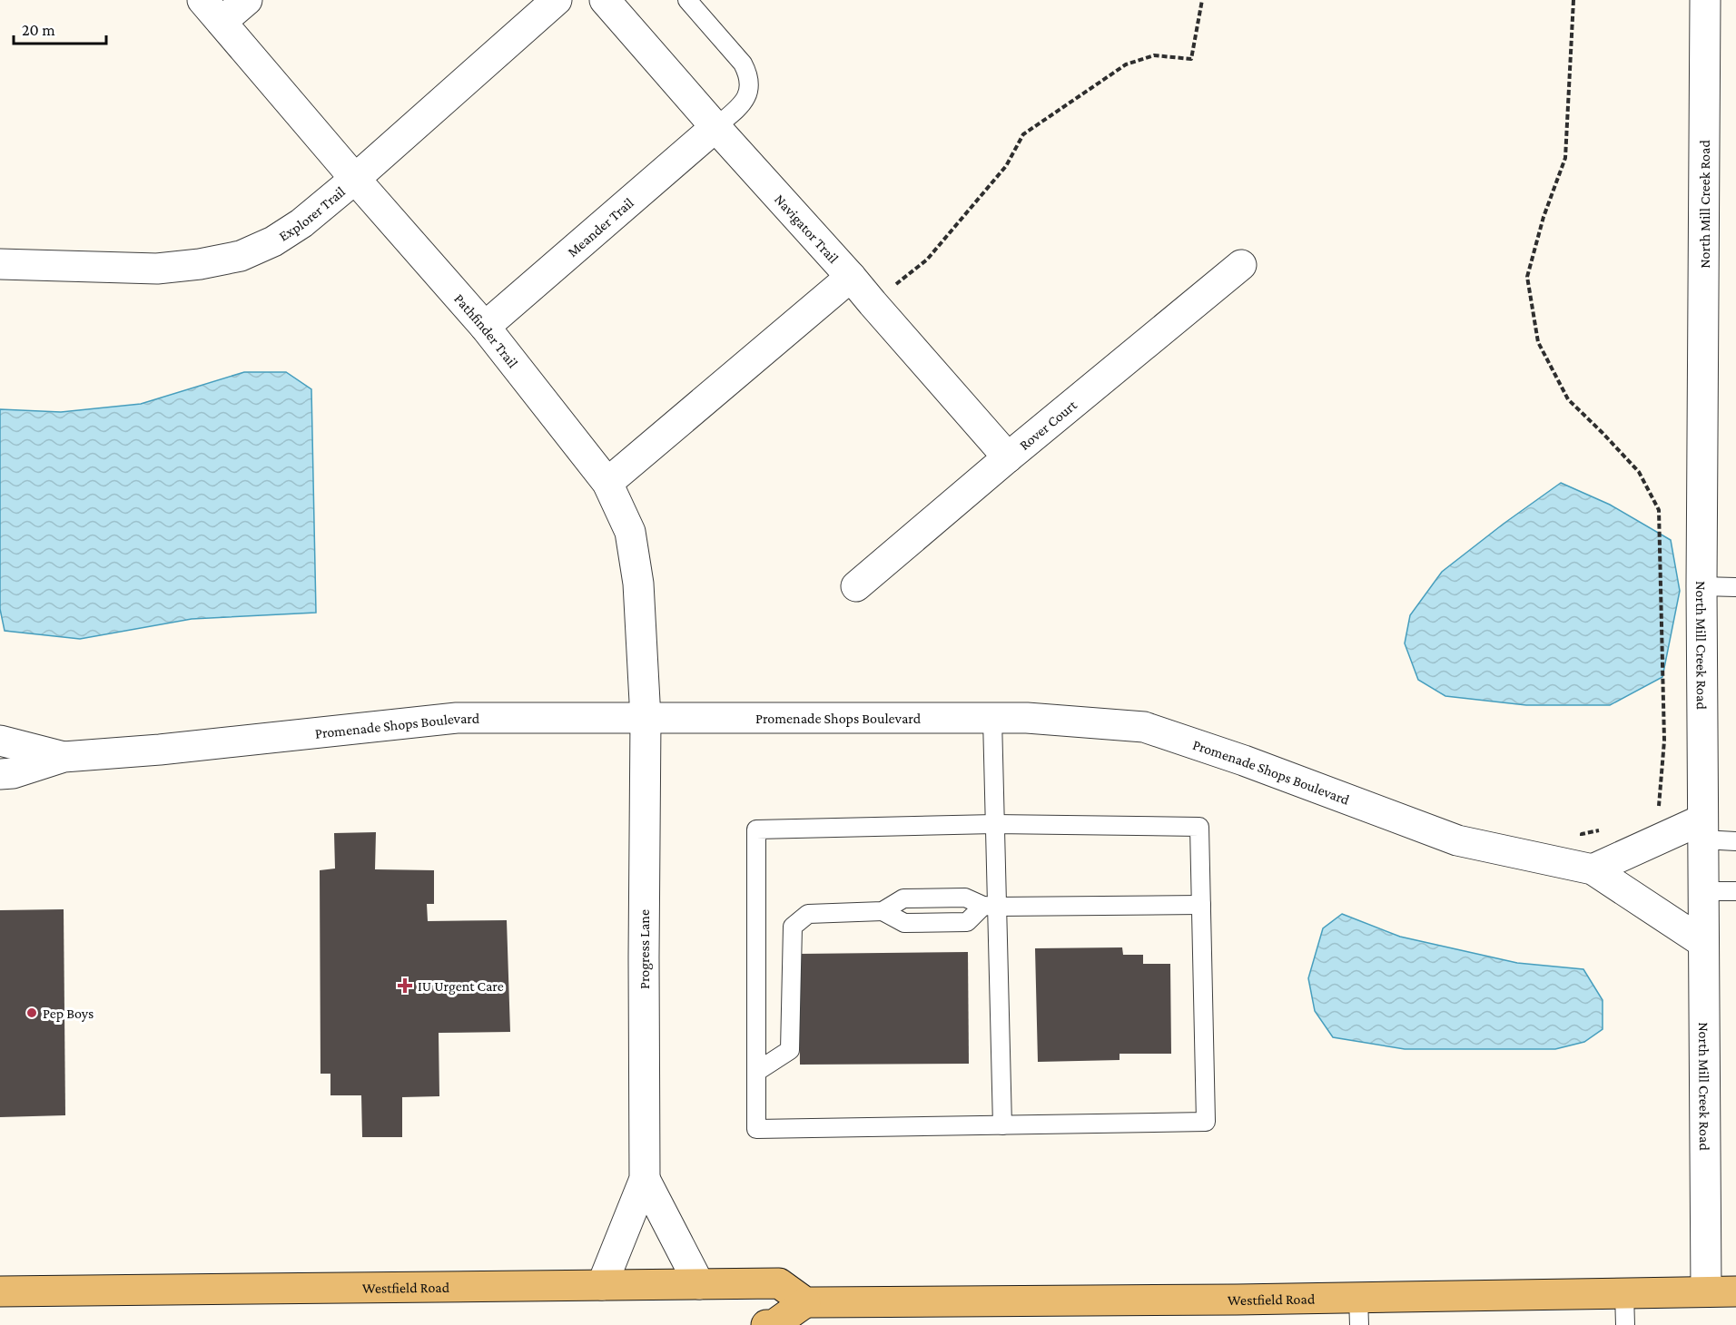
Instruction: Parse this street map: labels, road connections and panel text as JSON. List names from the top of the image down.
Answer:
{
  "streets": {
    "main road": ["Westfield Road"],
    "street": [
      "North Mill Creek Road",
      "Explorer Trail",
      "Meander Trail",
      "Navigator Trail",
      "Pathfinder Trail",
      "Rover Court",
      "Promenade Shops Boulevard",
      "Progress Lane"
    ]
  },
  "crossings": [
    ["North Mill Creek Road", "Promenade Shops Boulevard"],
    ["North Mill Creek Road", "Westfield Road"],
    ["Explorer Trail", "Pathfinder Trail"],
    ["Meander Trail", "Navigator Trail"],
    ["Meander Trail", "Pathfinder Trail"],
    ["Navigator Trail", "Rover Court"],
    ["Pathfinder Trail", "Promenade Shops Boulevard"],
    ["Pathfinder Trail", "Progress Lane"],
    ["Promenade Shops Boulevard", "Progress Lane"]
  ],
  "places": {
    "health": ["IU Urgent Care"],
    "other": ["Pep Boys"]
  },
  "scale_bar": "20 m"
}
